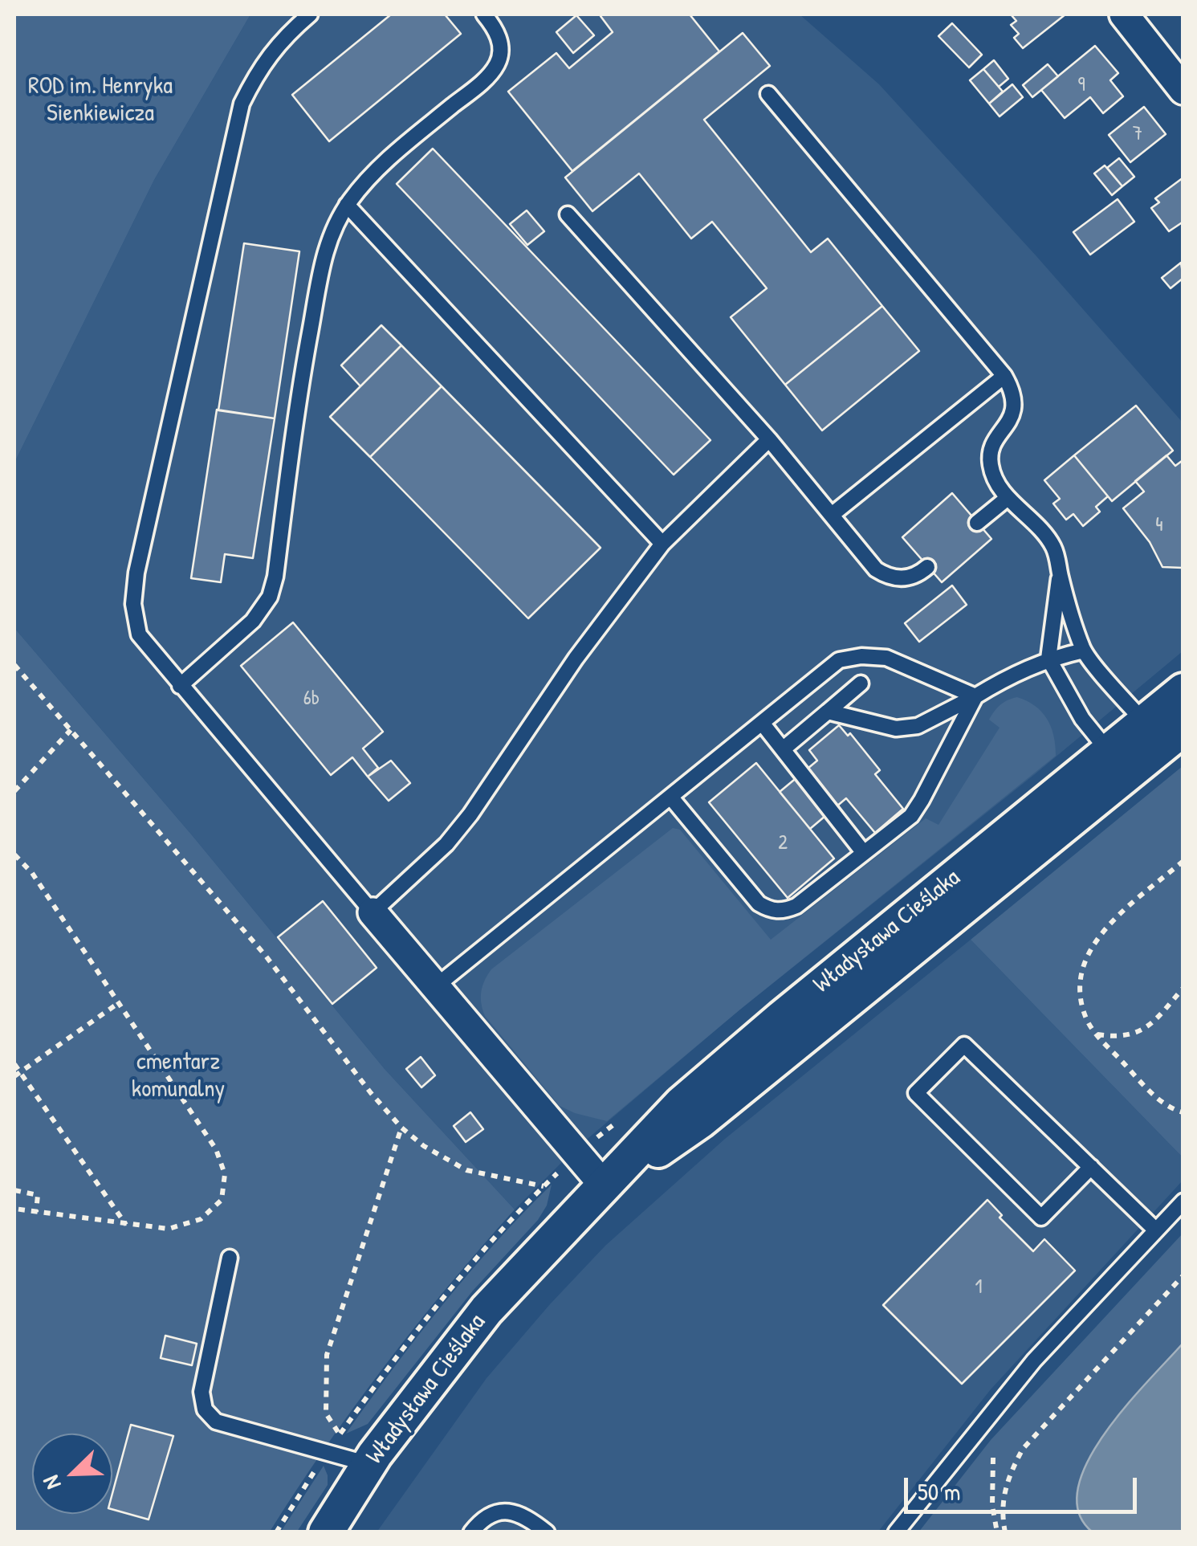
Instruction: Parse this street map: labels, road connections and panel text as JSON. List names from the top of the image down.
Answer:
{
  "streets": {
    "street": ["Władysława Cieślaka"]
  },
  "parks": ["ROD im. Henryka Sienkiewicza", "cmentarz komunalny"],
  "house_numbers": [
    "9",
    "7",
    "4",
    "6b",
    "2",
    "1"
  ],
  "scale_bar": "50 m",
  "north": "bottom left"
}
